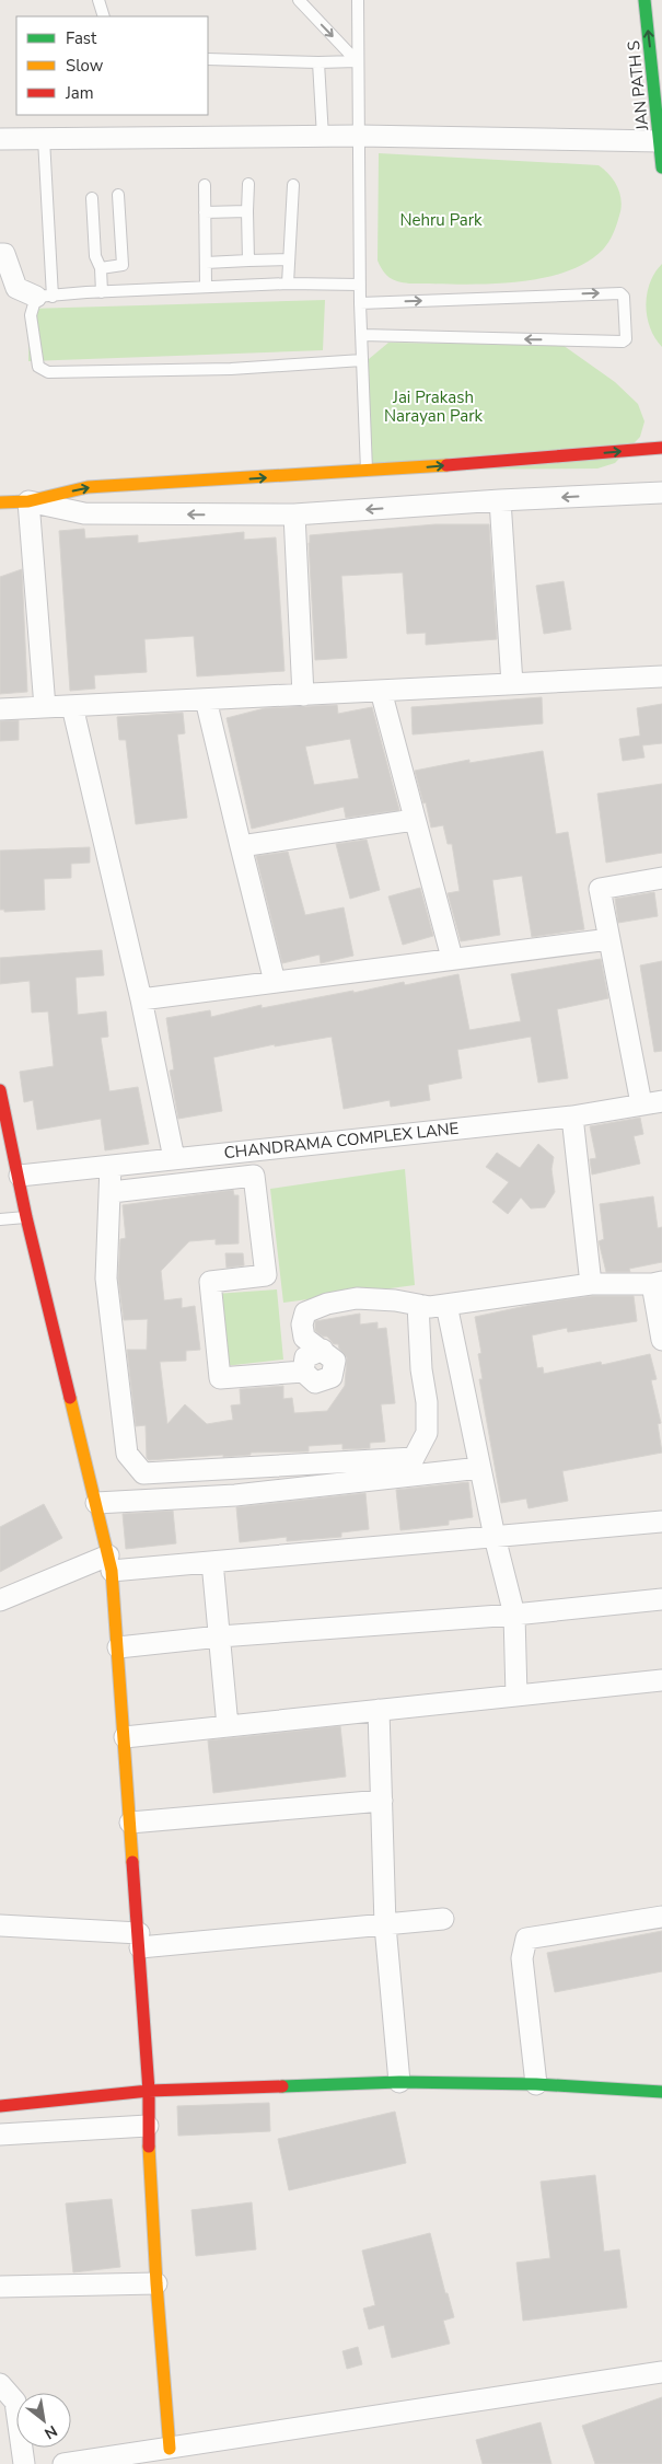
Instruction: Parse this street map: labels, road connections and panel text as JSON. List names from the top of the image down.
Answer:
{
  "streets": {
    "street": ["JAN PATH S", "CHANDRAMA COMPLEX LANE"]
  },
  "one_way": ["JAN PATH S"],
  "parks": ["Nehru Park", "Jai Prakash Narayan Park"],
  "legend": ["Fast", "Slow", "Jam"],
  "north": "bottom right"
}
